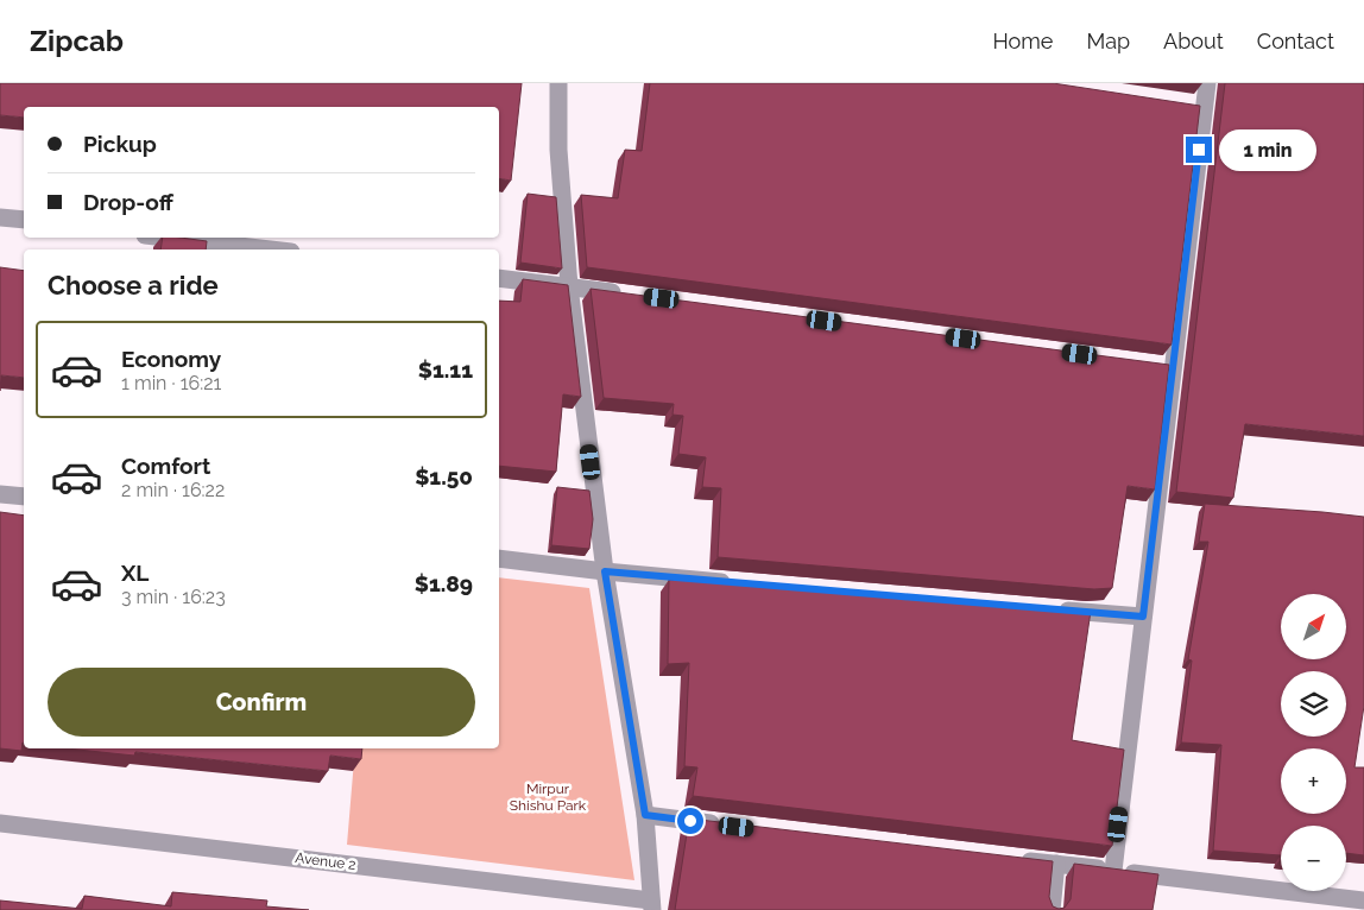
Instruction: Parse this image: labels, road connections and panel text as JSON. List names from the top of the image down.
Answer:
{
  "streets": {
    "street": ["Avenue 2"]
  },
  "parks": ["Mirpur Shishu Park"],
  "north": "top right",
  "page": {
    "header": "Zipcab",
    "nav": [
      "Home",
      "Map",
      "About",
      "Contact"
    ],
    "banner": ["Pickup", "Drop-off"],
    "bubble": "1 min",
    "heading": "Choose a ride",
    "list": [
      {
        "name": "Economy",
        "note": "1 min · 16:21",
        "value": "$1.11"
      },
      {
        "name": "Comfort",
        "note": "2 min · 16:22",
        "value": "$1.50"
      },
      {
        "name": "XL",
        "note": "3 min · 16:23",
        "value": "$1.89"
      }
    ],
    "map_buttons": ["+", "−"],
    "buttons": "Confirm"
  }
}
